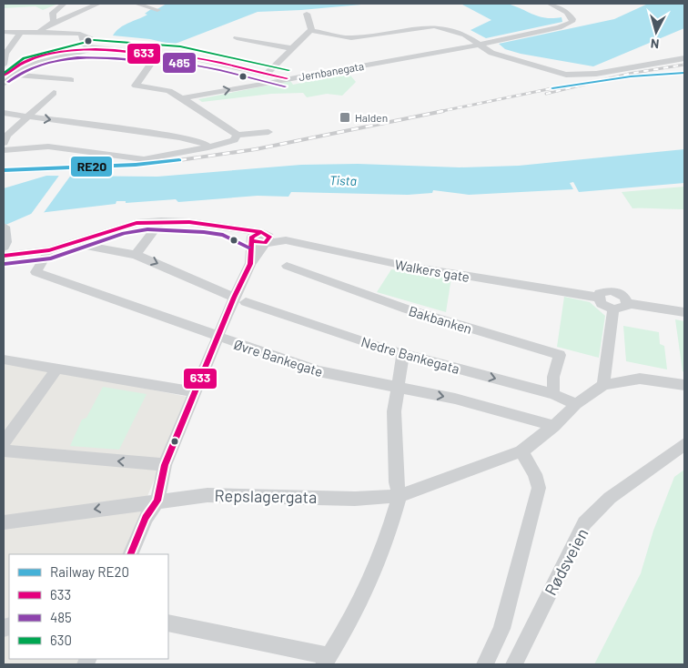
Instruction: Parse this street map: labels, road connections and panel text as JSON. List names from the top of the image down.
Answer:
{
  "streets": {
    "street": [
      "Jernbanegata",
      "Walkers gate",
      "Bakbanken",
      "Nedre Bankegata",
      "Øvre Bankegate",
      "Repslagergata",
      "Rødsveien"
    ]
  },
  "crossings": [
    ["Bakbanken", "Nedre Bankegata"],
    ["Nedre Bankegata", "Repslagergata"],
    ["Øvre Bankegate", "Repslagergata"]
  ],
  "water": ["Tista"],
  "places": {
    "transit": ["Halden"]
  },
  "lines": [
    "transit line 630",
    "transit line 633",
    "transit line 485",
    "rail line RE20"
  ],
  "legend": [
    "Railway RE20",
    "633",
    "485",
    "630"
  ],
  "north": "bottom"
}
